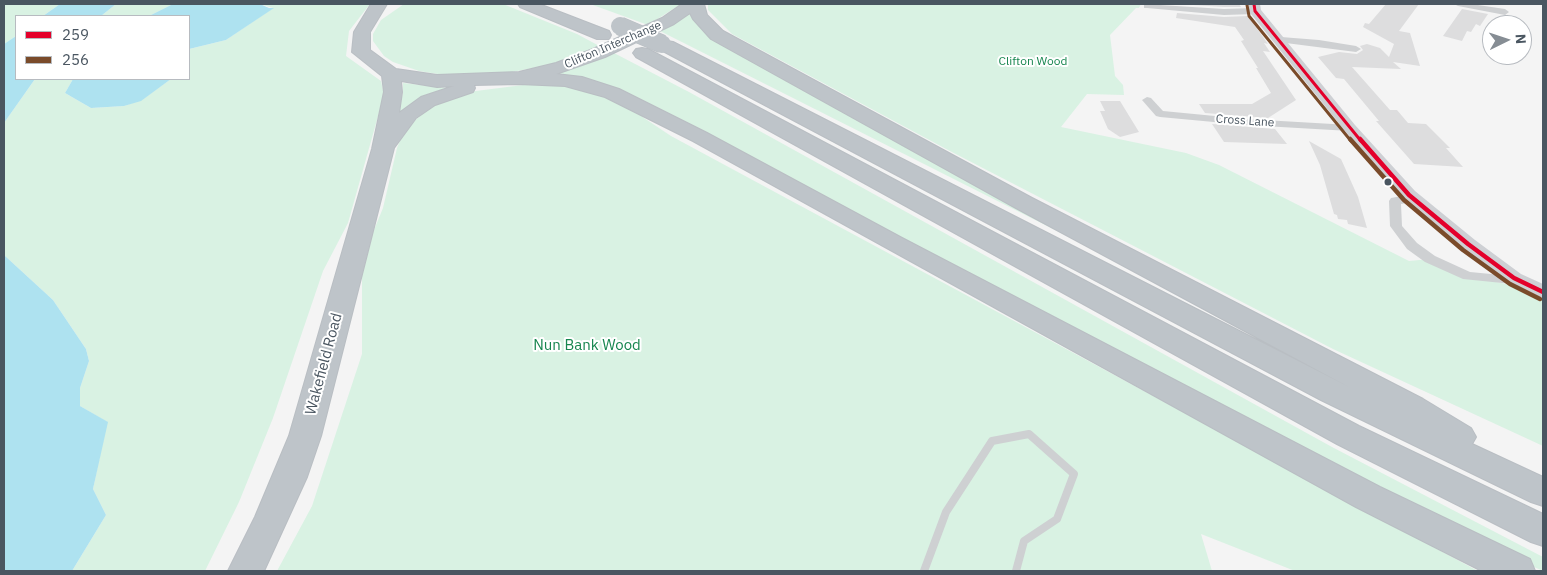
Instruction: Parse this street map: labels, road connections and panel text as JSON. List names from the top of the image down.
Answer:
{
  "streets": {
    "highway": ["Clifton Interchange", "Wakefield Road"],
    "street": ["Cross Lane"]
  },
  "crossings": [
    ["Clifton Interchange", "Wakefield Road"]
  ],
  "parks": ["Clifton Wood", "Nun Bank Wood"],
  "lines": ["transit line 259", "transit line 256"],
  "legend": ["259", "256"],
  "north": "right"
}
